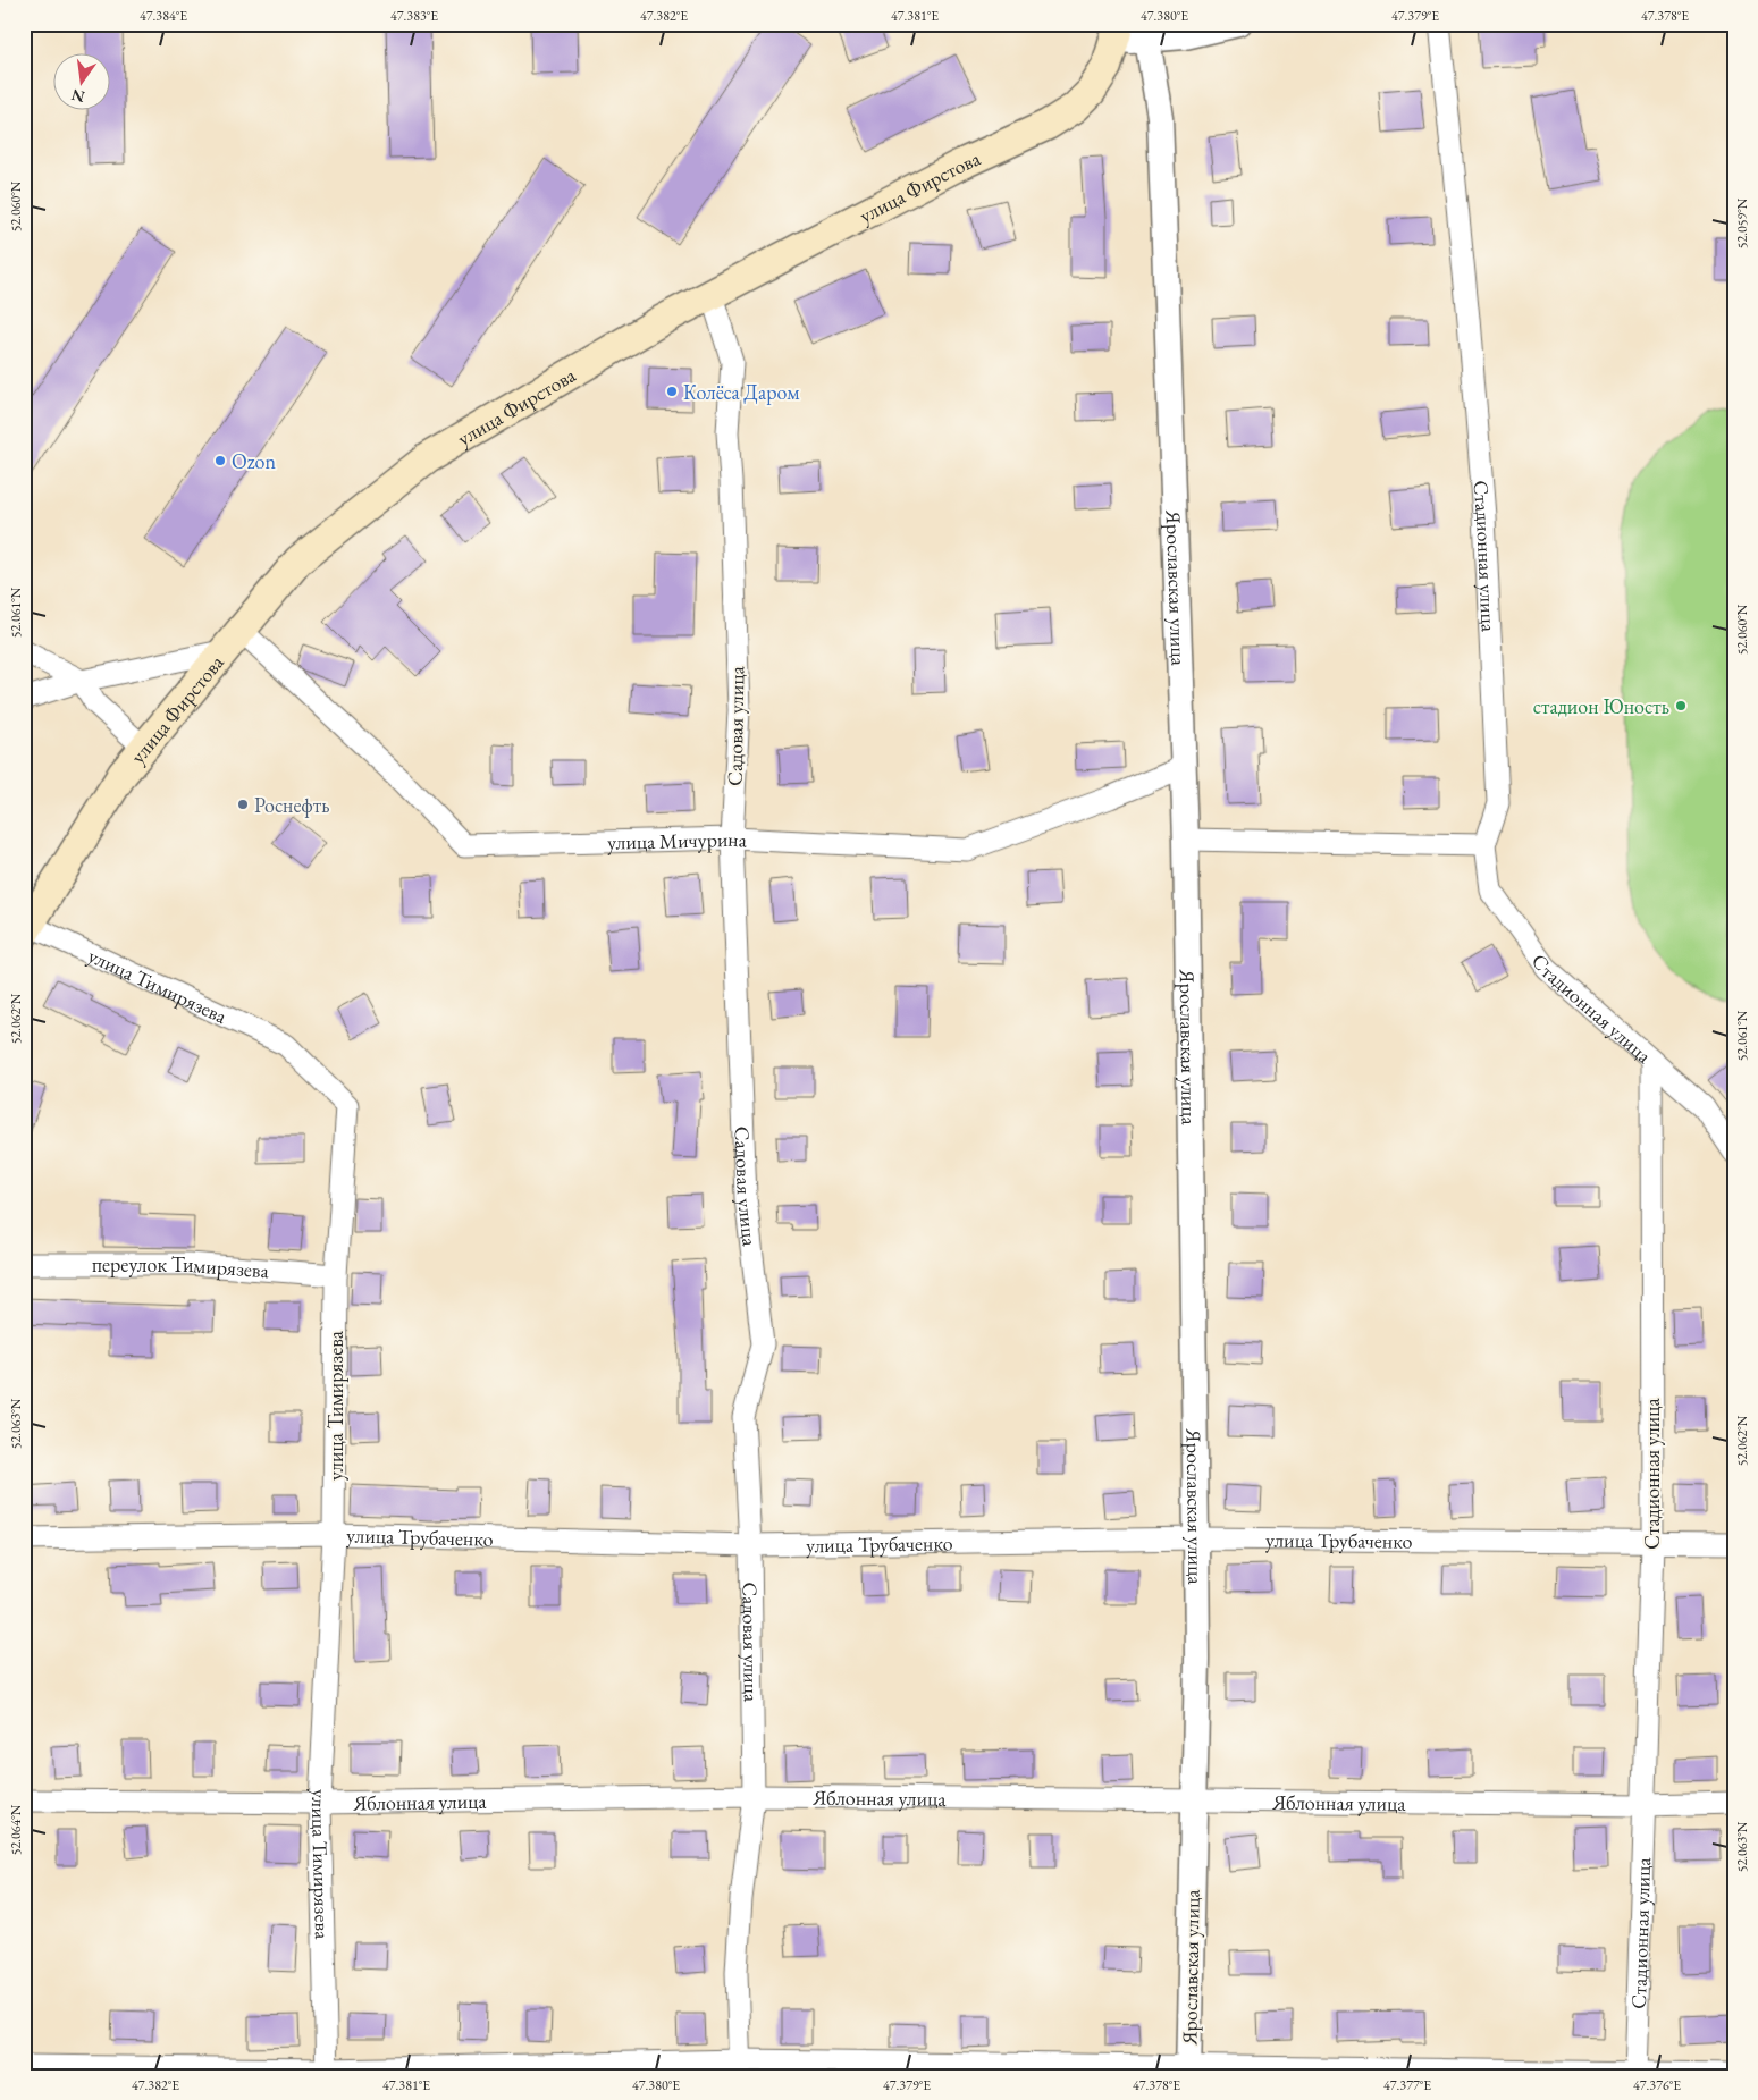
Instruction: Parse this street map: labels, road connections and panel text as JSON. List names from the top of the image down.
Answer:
{
  "streets": {
    "main road": ["улица Фирстова"],
    "street": [
      "Стадионная улица",
      "Ярославская улица",
      "Садовая улица",
      "улица Мичурина",
      "улица Тимирязева",
      "переулок Тимирязева",
      "улица Трубаченко",
      "Яблонная улица"
    ]
  },
  "crossings": [
    ["улица Фирстова", "Садовая улица"],
    ["улица Фирстова", "улица Мичурина"],
    ["улица Фирстова", "улица Тимирязева"],
    ["Стадионная улица", "улица Трубаченко"],
    ["Стадионная улица", "Яблонная улица"],
    ["Ярославская улица", "улица Мичурина"],
    ["Ярославская улица", "улица Трубаченко"],
    ["Ярославская улица", "Яблонная улица"],
    ["Садовая улица", "улица Мичурина"],
    ["Садовая улица", "улица Трубаченко"],
    ["Садовая улица", "Яблонная улица"],
    ["улица Тимирязева", "переулок Тимирязева"],
    ["улица Тимирязева", "улица Трубаченко"],
    ["улица Тимирязева", "Яблонная улица"]
  ],
  "places": [
    "Колёса Даром",
    "Ozon",
    "стадион Юность",
    "Роснефть"
  ],
  "north": "bottom",
  "coordinates": [
    "47.384°E",
    "47.383°E",
    "47.382°E",
    "47.381°E",
    "47.380°E",
    "47.379°E",
    "47.378°E",
    "52.060°N",
    "52.059°N",
    "52.061°N",
    "52.062°N",
    "52.063°N",
    "52.064°N",
    "47.377°E",
    "47.376°E"
  ]
}
